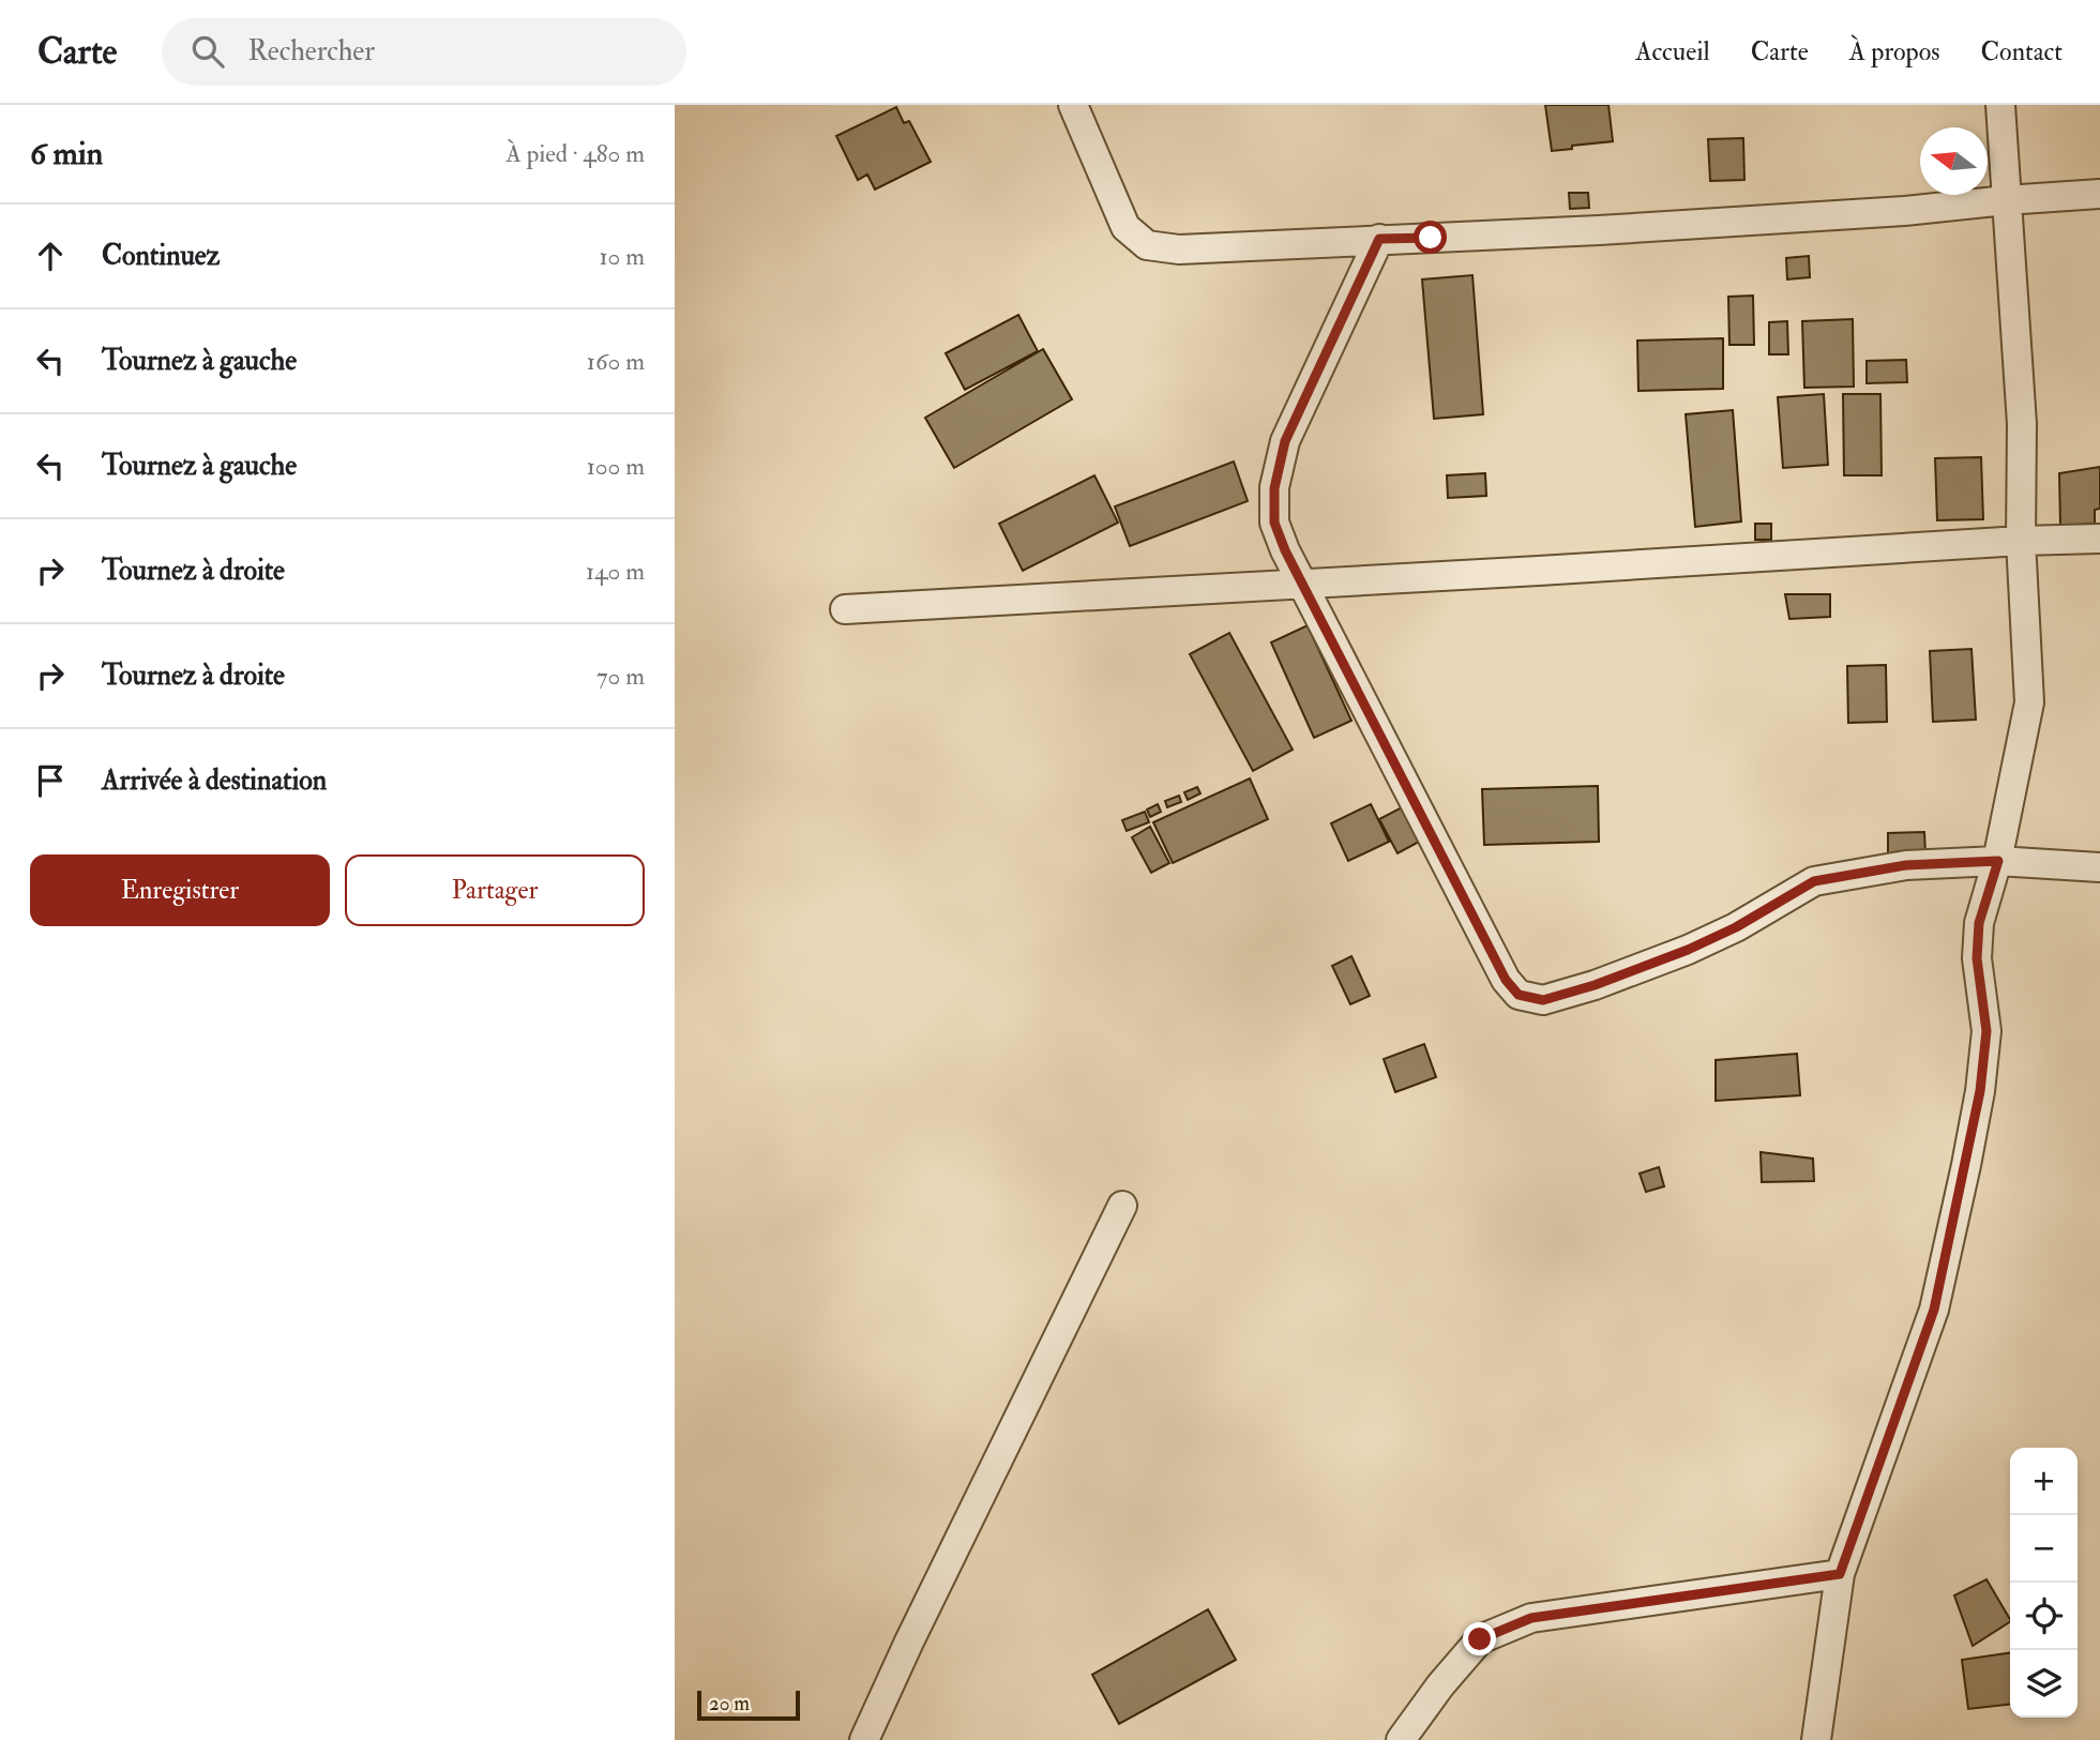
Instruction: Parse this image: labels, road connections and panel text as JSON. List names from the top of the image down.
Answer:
{
  "scale_bar": "20 m",
  "north": "left",
  "page": {
    "header": "Carte",
    "search": "Rechercher",
    "nav": [
      "Accueil",
      "Carte",
      "À propos",
      "Contact"
    ],
    "heading": ["6 min", "À pied · 480 m"],
    "list": [
      ["Continuez", "10 m"],
      ["Tournez à gauche", "160 m"],
      ["Tournez à gauche", "100 m"],
      ["Tournez à droite", "140 m"],
      ["Tournez à droite", "70 m"],
      "Arrivée à destination"
    ],
    "buttons": ["Enregistrer", "Partager"],
    "map_buttons": ["+", "−"],
    "scale": "20 m"
  }
}
